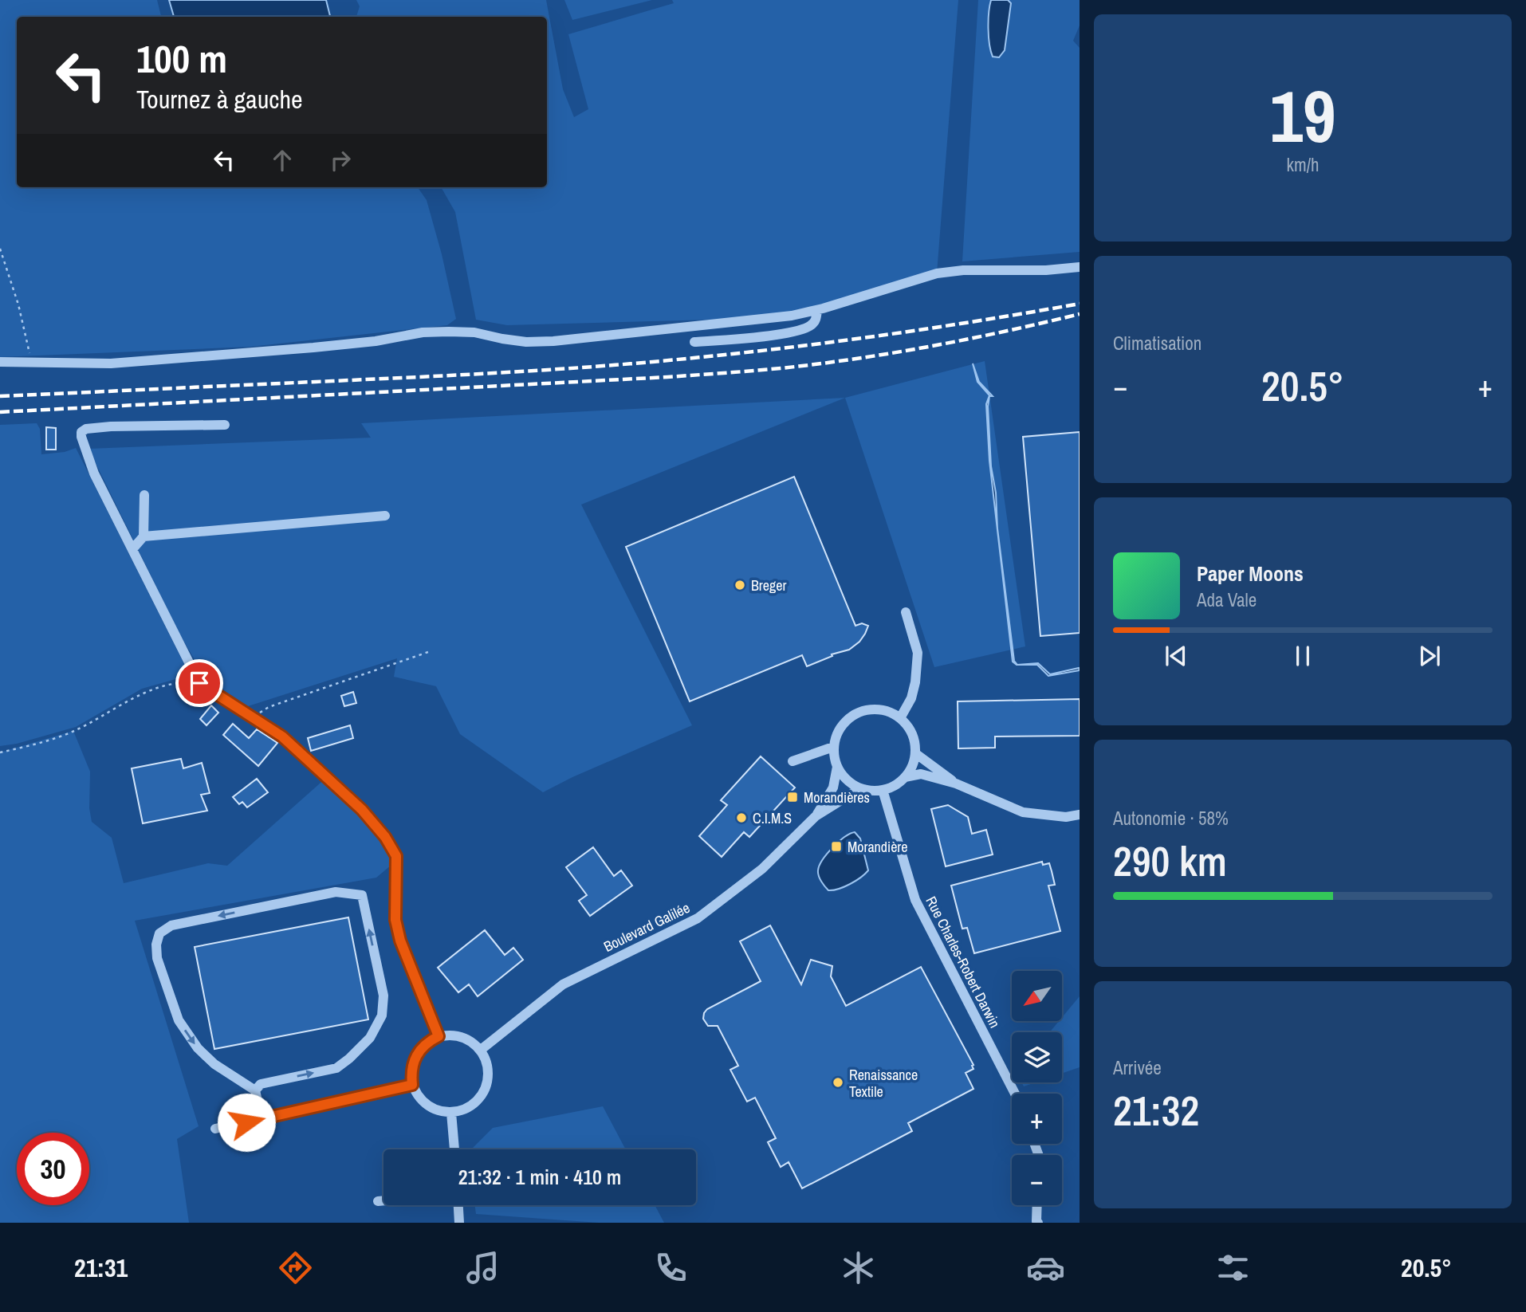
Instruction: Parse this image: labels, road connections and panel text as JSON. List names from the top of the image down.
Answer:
{
  "streets": {
    "street": ["Boulevard Galilée", "Rue Charles-Robert Darwin"]
  },
  "crossings": [
    ["Boulevard Galilée", "Rue Charles-Robert Darwin"]
  ],
  "places": {
    "other": ["Breger", "C.I.M.S", "Renaissance Textile"],
    "transit": ["Morandières", "Morandière"]
  },
  "north": "bottom left",
  "page": {
    "tile": [
      ["19", "km/h"],
      "Climatisation",
      ["Autonomie · 58%", "290 km"],
      ["Arrivée", "21:32"]
    ],
    "turn": ["100 m", "Tournez à gauche"],
    "heat": ["−", "20.5°", "+"],
    "song": ["Paper Moons", "Ada Vale"],
    "map_buttons": ["+", "−"],
    "limit": "30",
    "trip": "21:32 · 1 min · 410 m",
    "tabs": ["21:31", "20.5°"]
  }
}
